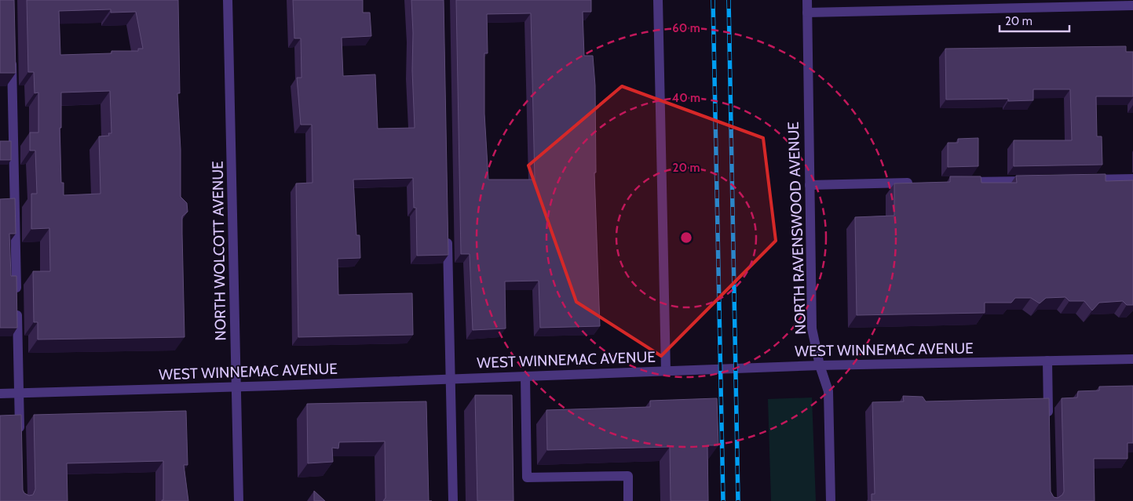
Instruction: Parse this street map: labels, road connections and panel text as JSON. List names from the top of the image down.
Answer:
{
  "streets": {
    "street": ["NORTH RAVENSWOOD AVENUE", "NORTH WOLCOTT AVENUE", "WEST WINNEMAC AVENUE"]
  },
  "crossings": [
    ["NORTH RAVENSWOOD AVENUE", "WEST WINNEMAC AVENUE"],
    ["NORTH WOLCOTT AVENUE", "WEST WINNEMAC AVENUE"]
  ],
  "scale_bar": "20 m",
  "rings": ["60 m", "40 m", "20 m"]
}
